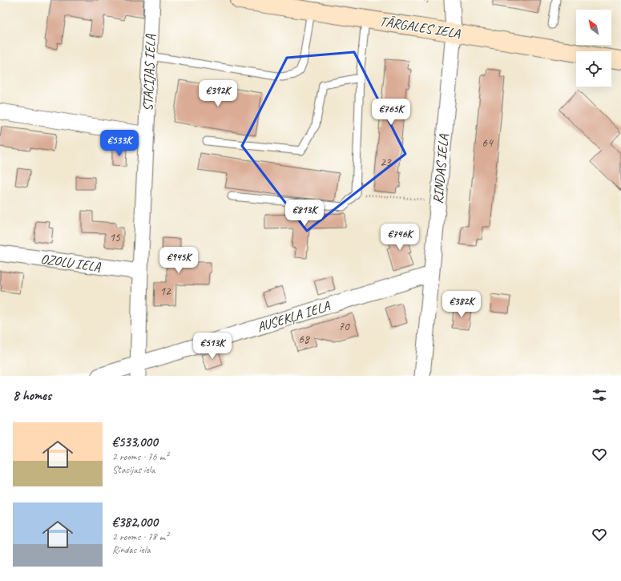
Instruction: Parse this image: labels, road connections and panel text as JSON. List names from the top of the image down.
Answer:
{
  "streets": {
    "street": [
      "TĀRGALES IELA",
      "STACIJAS IELA",
      "RINDAS IELA",
      "OZOLU IELA",
      "AUSEKĻA IELA"
    ]
  },
  "crossings": [
    ["TĀRGALES IELA", "RINDAS IELA"],
    ["STACIJAS IELA", "OZOLU IELA"],
    ["STACIJAS IELA", "AUSEKĻA IELA"],
    ["RINDAS IELA", "AUSEKĻA IELA"]
  ],
  "house_numbers": [
    "64",
    "23",
    "15",
    "12",
    "70",
    "68"
  ],
  "north": "top left",
  "page": {
    "price": [
      "€392K",
      "€765K",
      "€533K",
      "€813K",
      "€746K",
      "€945K",
      "€382K",
      "€513K"
    ],
    "heading": "8 homes",
    "list": [
      {
        "name": "€533,000",
        "note": "2 rooms · 76 m² · Stacijas iela"
      },
      {
        "name": "€382,000",
        "note": "2 rooms · 78 m² · Rindas iela"
      }
    ]
  }
}
